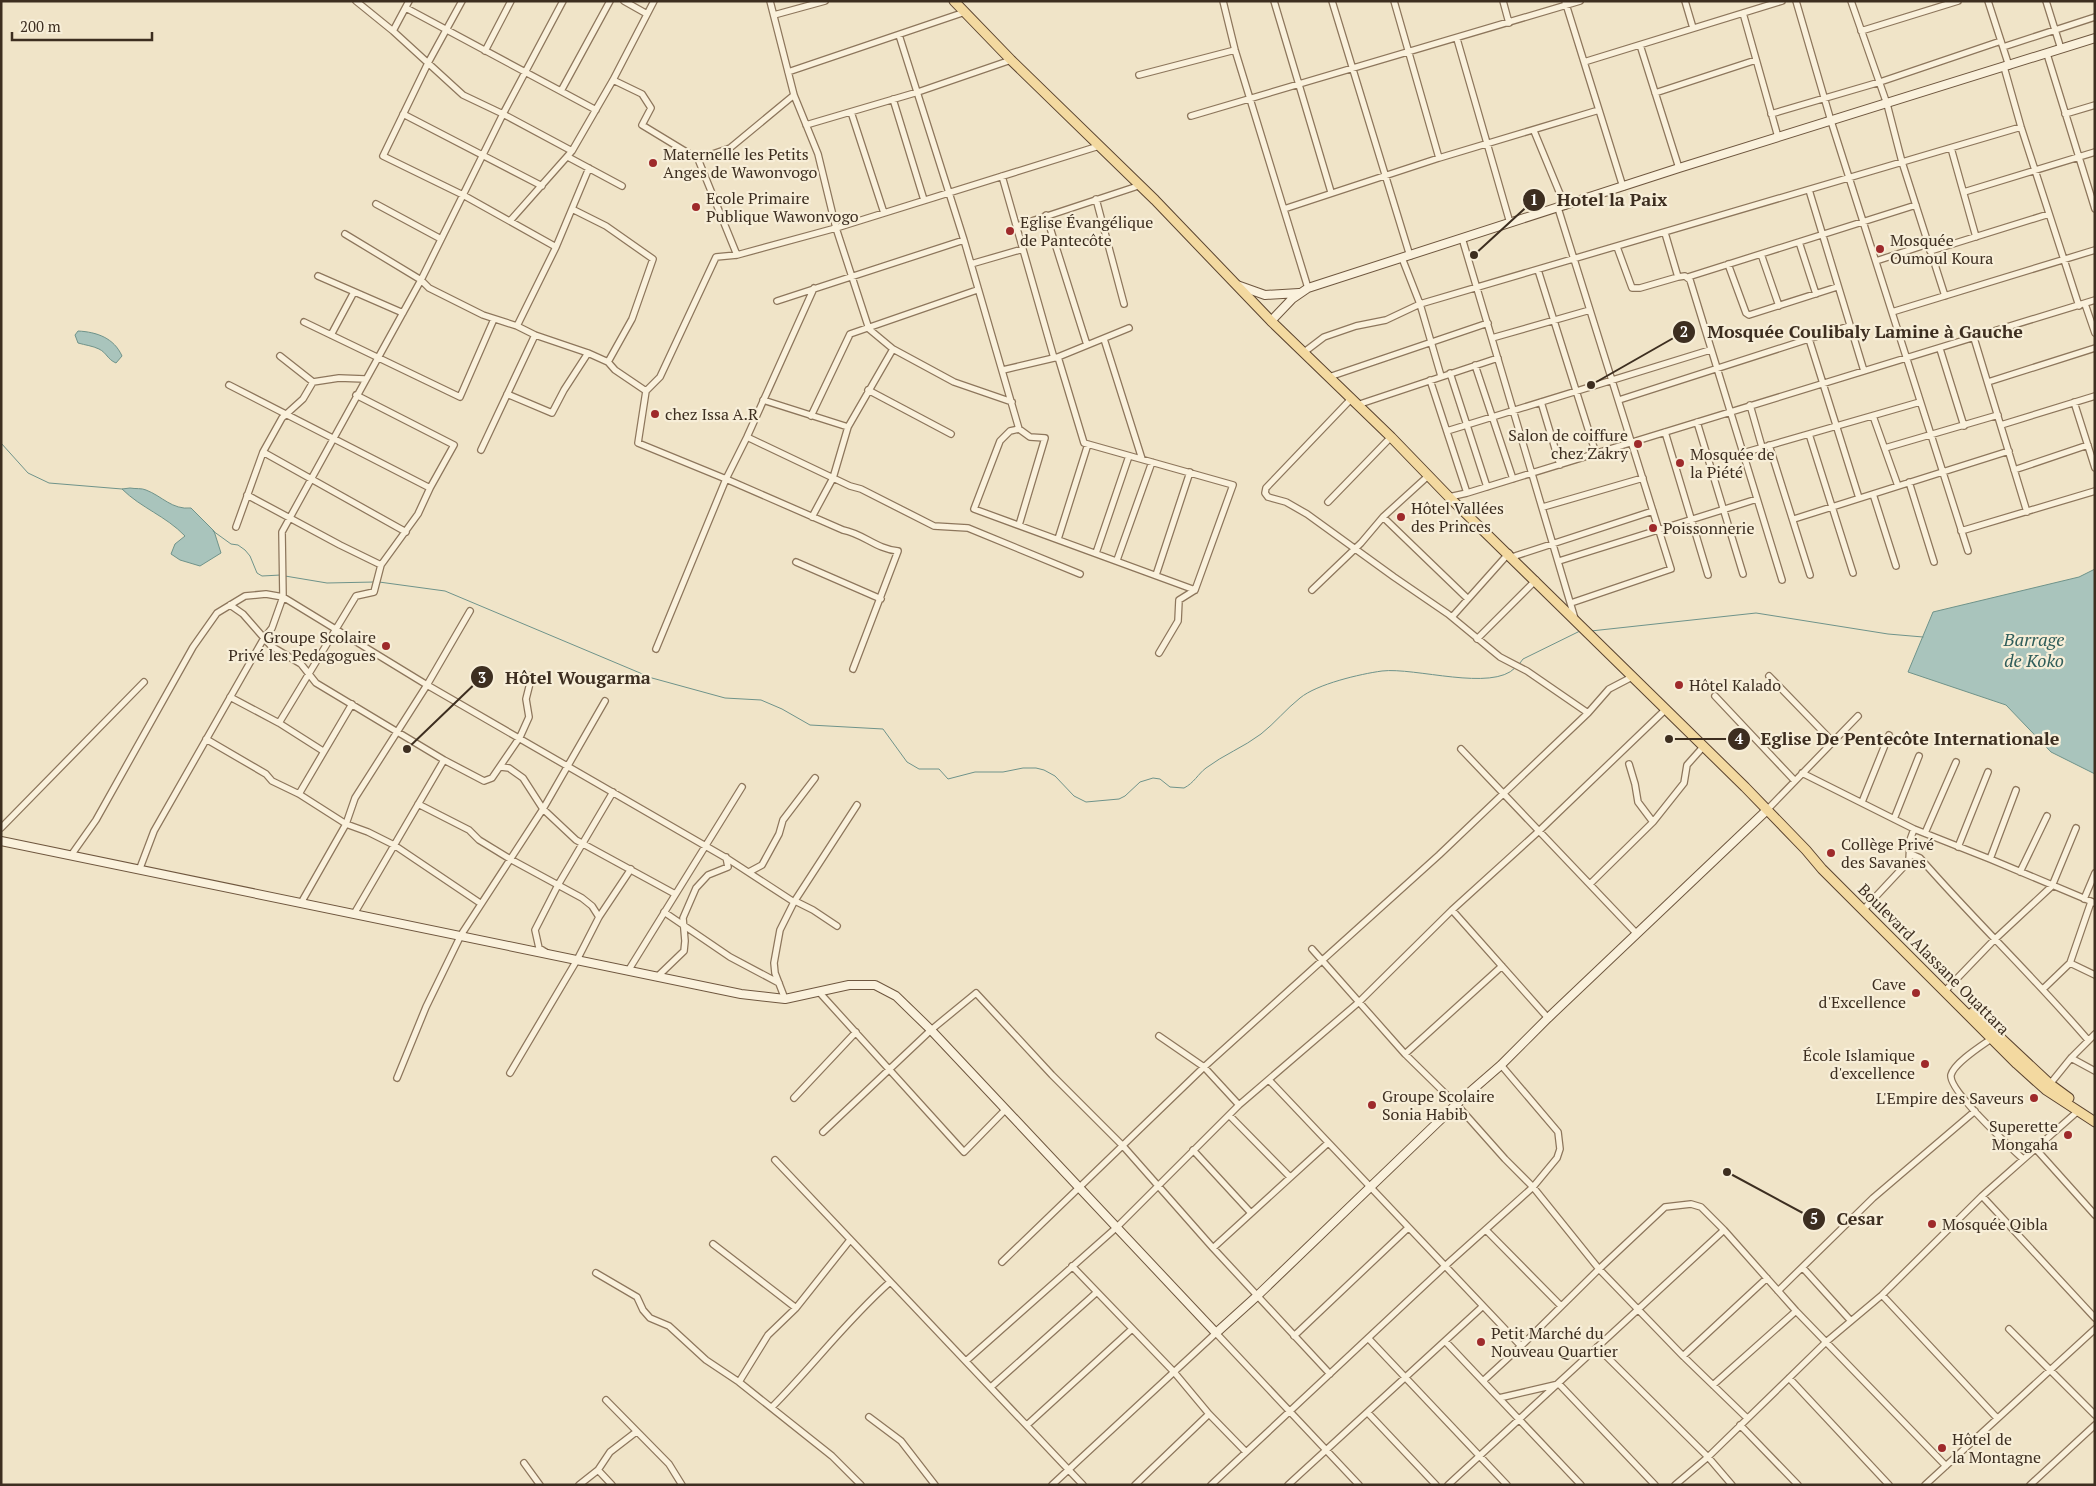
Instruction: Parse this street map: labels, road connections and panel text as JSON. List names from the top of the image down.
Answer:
{
  "streets": {
    "main road": ["Boulevard Alassane Ouattara"]
  },
  "water": ["Barrage de Koko"],
  "places": [
    "Maternelle les Petits Anges de Wawonvogo",
    "Ecole Primaire Publique Wawonvogo",
    "Eglise Évangélique de Pantecôte",
    "Mosquée Oumoul Koura",
    "Hotel la Paix",
    "Mosquée Coulibaly Lamine à Gauche",
    "chez Issa A.R",
    "Salon de coiffure chez Zakry",
    "Mosquée de la Piété",
    "Hôtel Vallées des Princes",
    "Poissonnerie",
    "Groupe Scolaire Privé les Pedagogues",
    "Hôtel Kalado",
    "Eglise De Pentecôte Internationale",
    "Hôtel Wougarma",
    "Collège Privé des Savanes",
    "Cave d'Excellence",
    "École Islamique d'excellence",
    "L'Empire des Saveurs",
    "Groupe Scolaire Sonia Habib",
    "Superette Mongaha",
    "Cesar",
    "Mosquée Qibla",
    "Petit Marché du Nouveau Quartier",
    "Hôtel de la Montagne"
  ],
  "scale_bar": "200 m"
}
